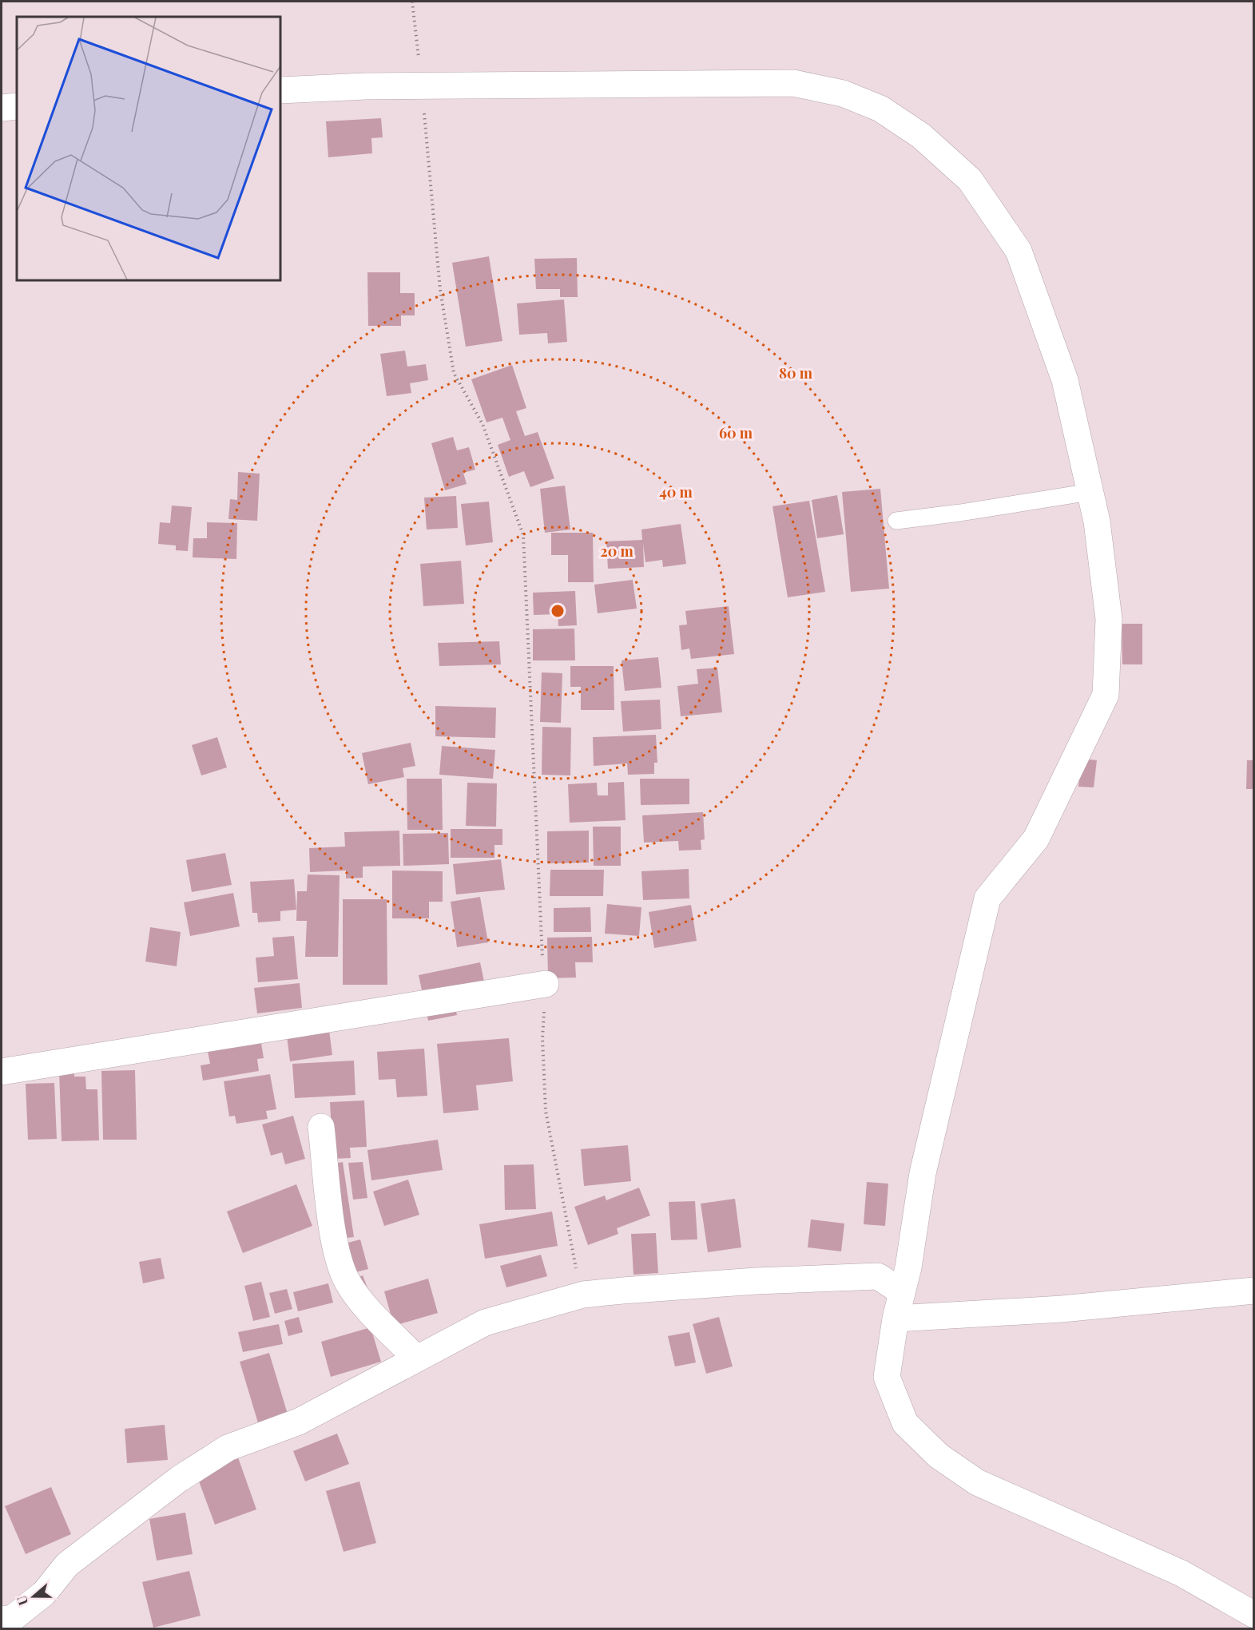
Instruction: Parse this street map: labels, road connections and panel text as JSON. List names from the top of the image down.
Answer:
{
  "north": "left",
  "rings": [
    "80 m",
    "60 m",
    "40 m",
    "20 m"
  ]
}
